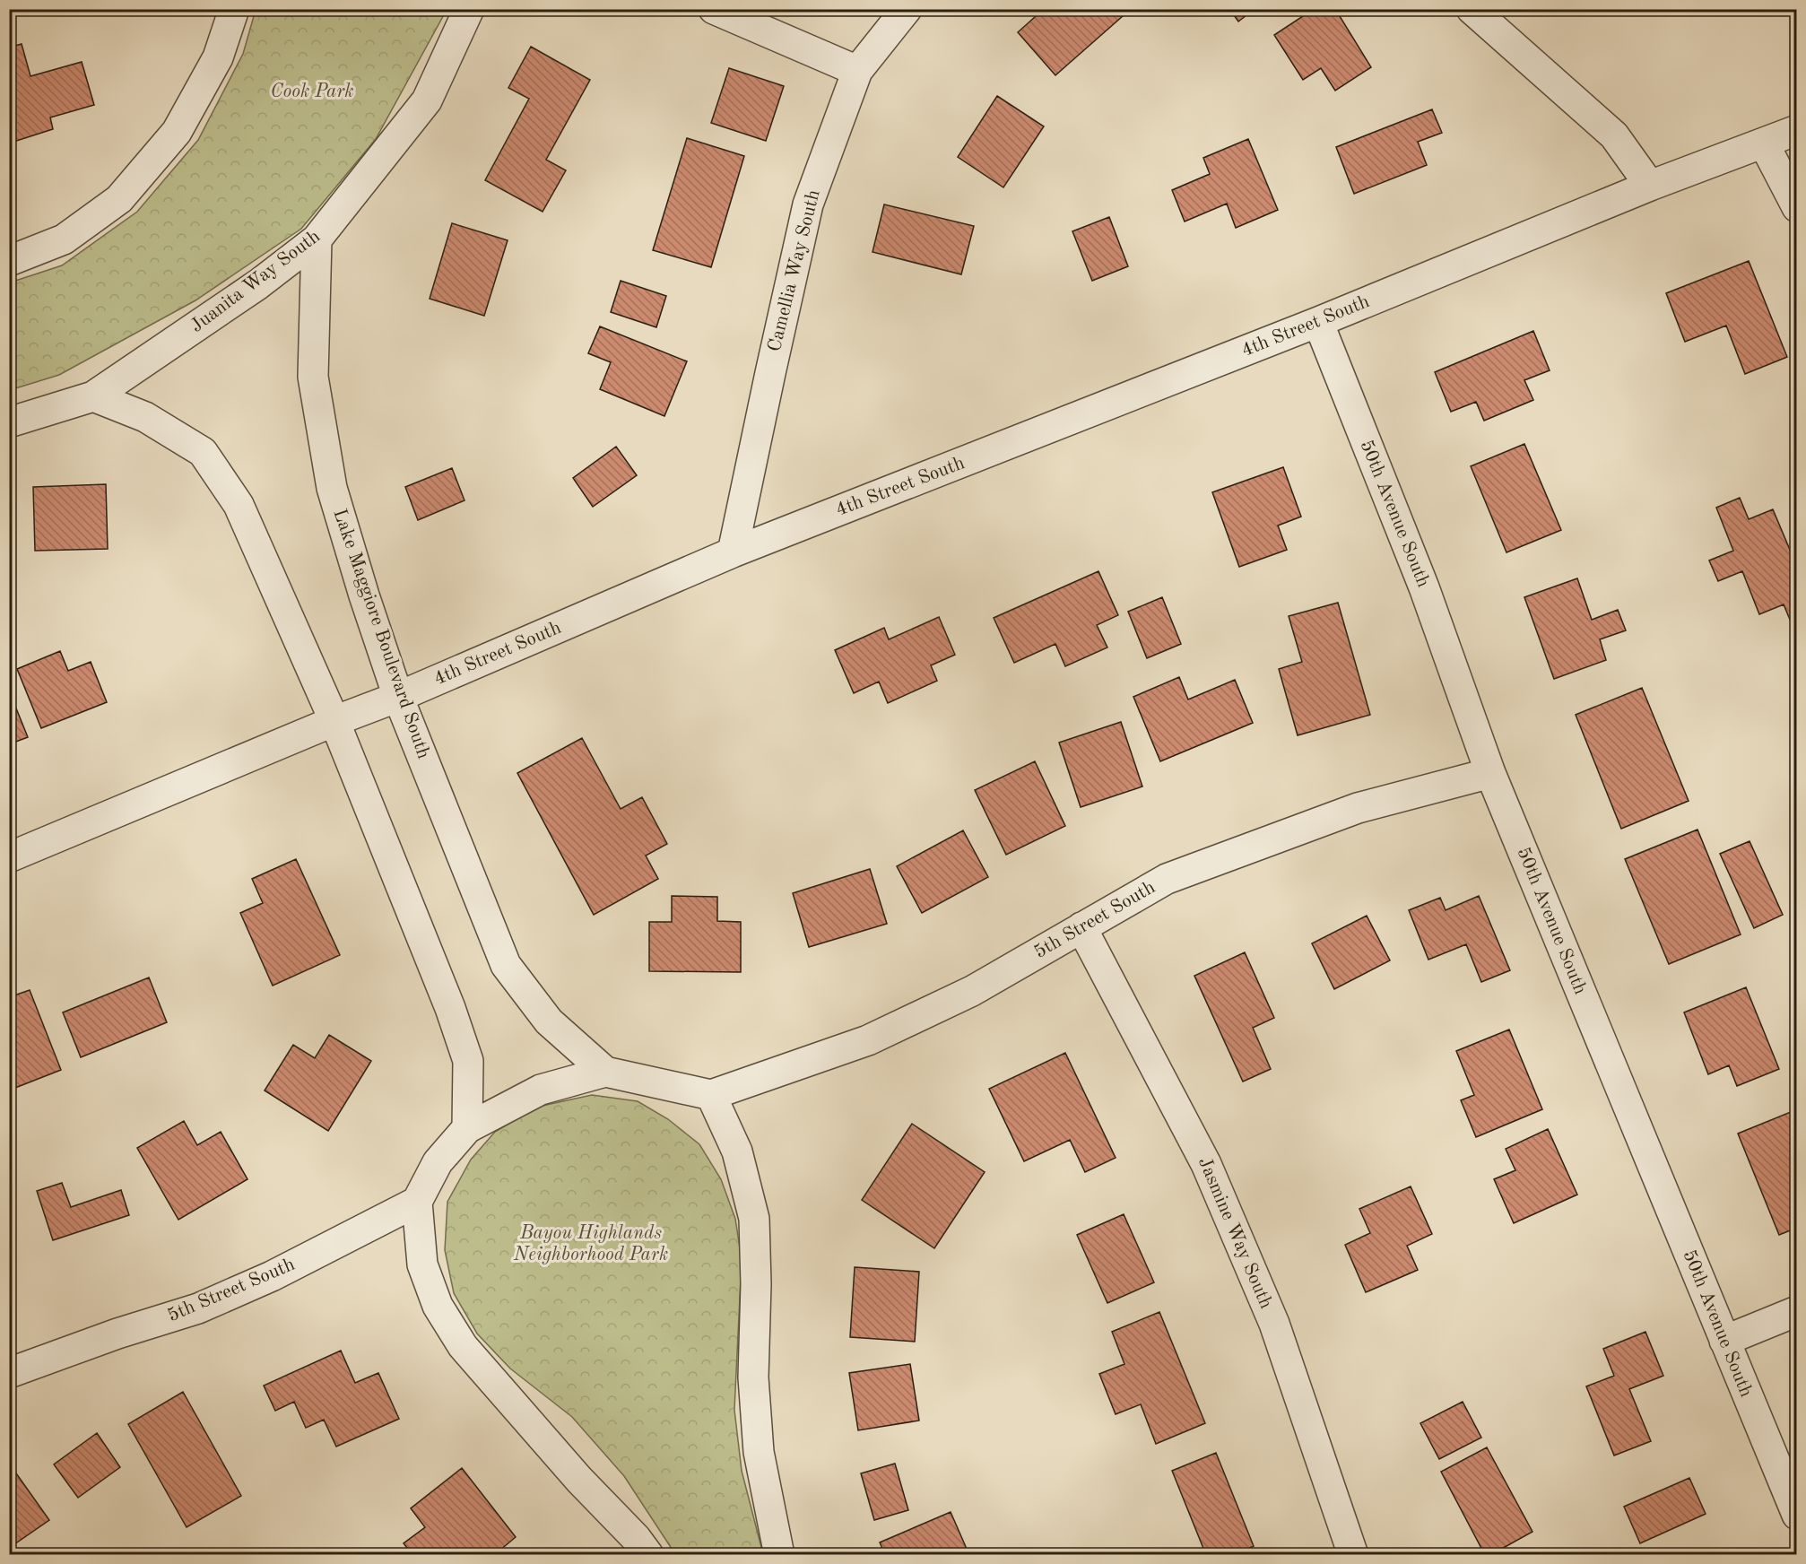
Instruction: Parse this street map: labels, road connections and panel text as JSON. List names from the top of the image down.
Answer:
{
  "streets": {
    "street": [
      "Camellia Way South",
      "Juanita Way South",
      "4th Street South",
      "50th Avenue South",
      "Lake Maggiore Boulevard South",
      "5th Street South",
      "Jasmine Way South"
    ]
  },
  "crossings": [
    ["Camellia Way South", "4th Street South"],
    ["Juanita Way South", "Lake Maggiore Boulevard South"],
    ["4th Street South", "50th Avenue South"],
    ["4th Street South", "Lake Maggiore Boulevard South"],
    ["50th Avenue South", "5th Street South"],
    ["Lake Maggiore Boulevard South", "5th Street South"],
    ["5th Street South", "Jasmine Way South"]
  ],
  "parks": ["Cook Park", "Bayou Highlands Neighborhood Park"]
}
